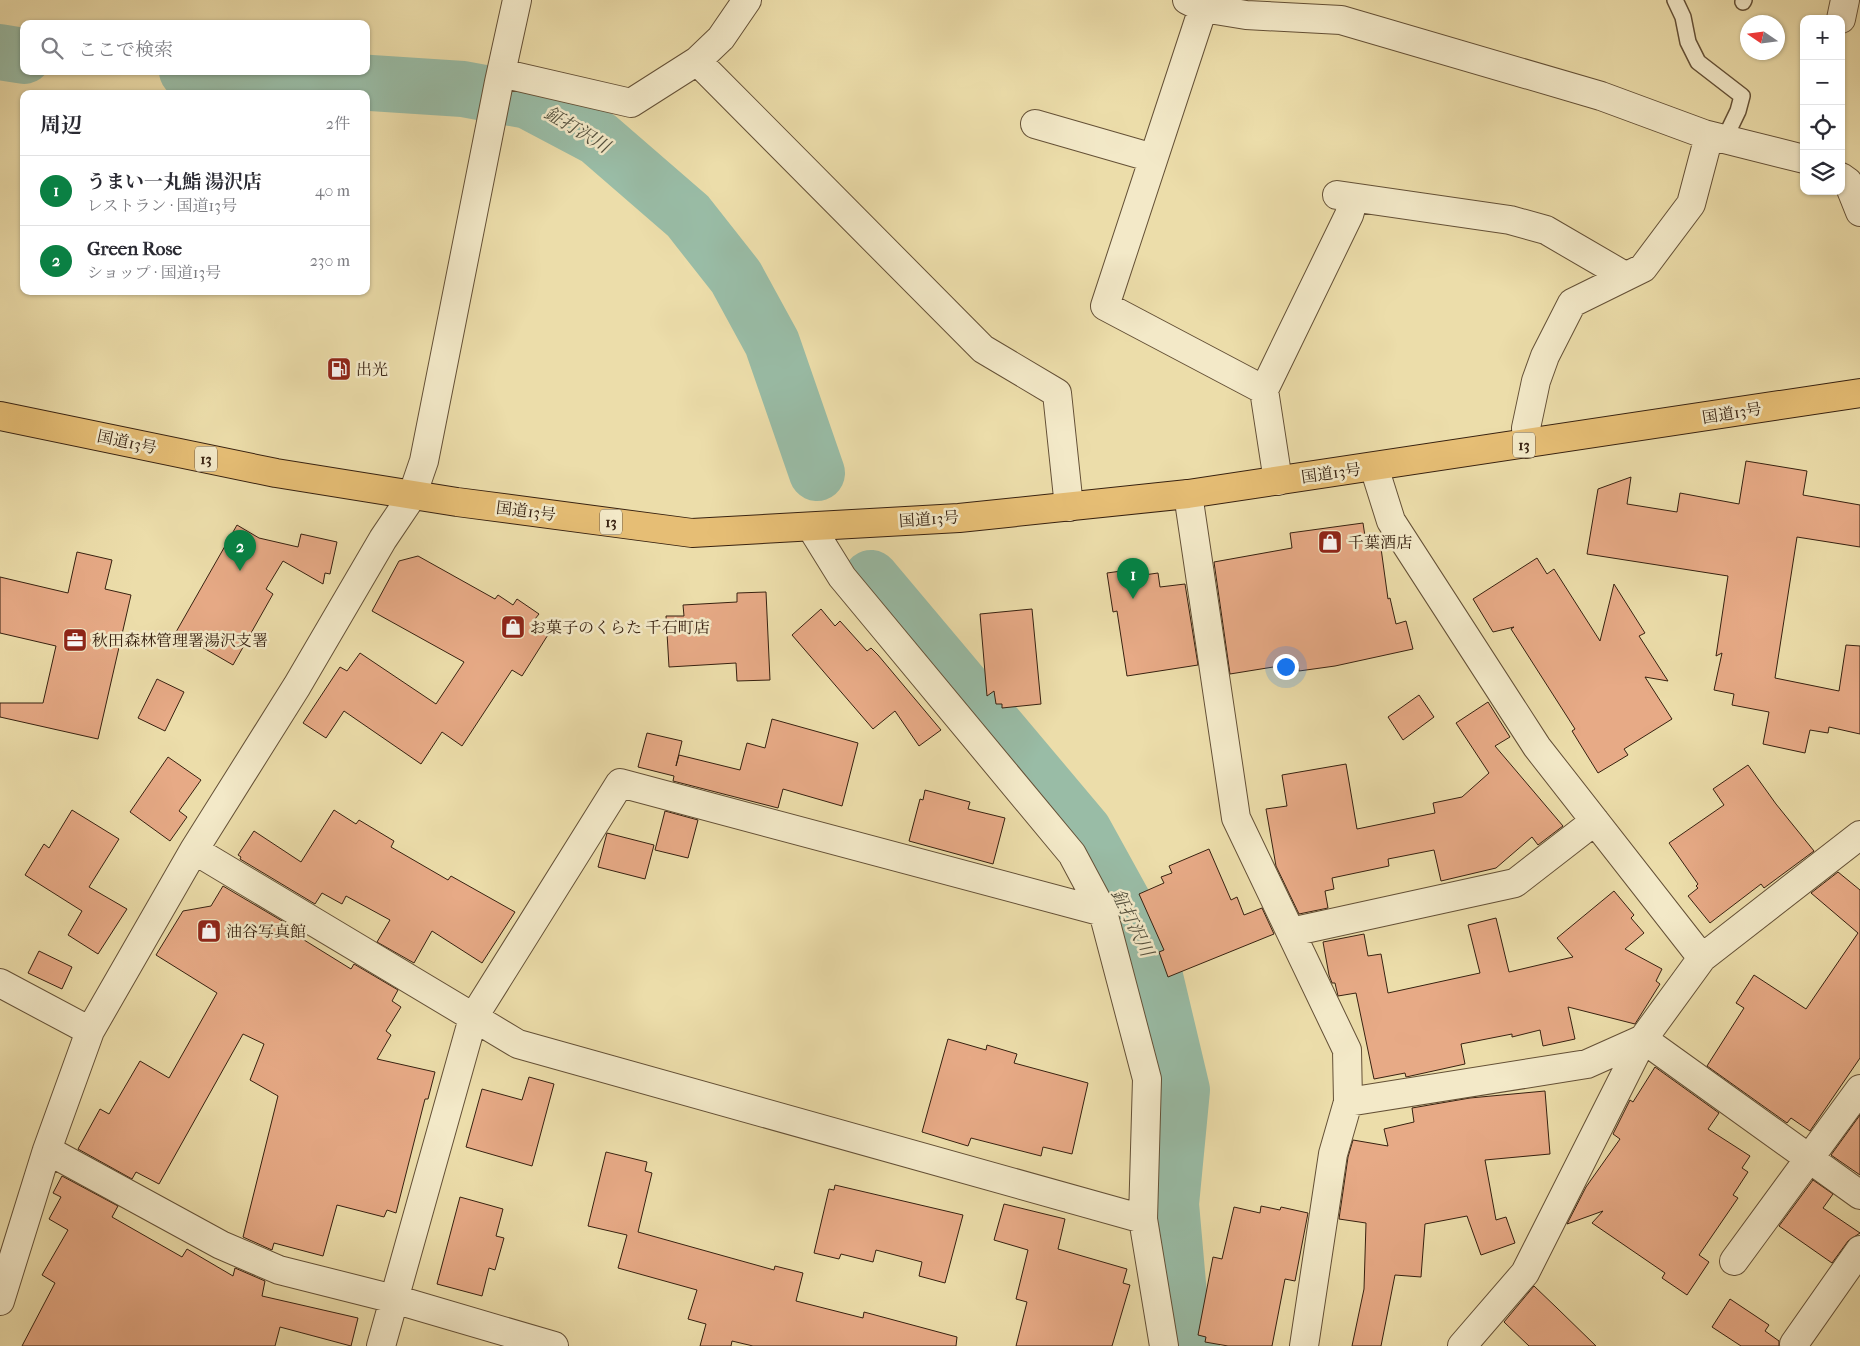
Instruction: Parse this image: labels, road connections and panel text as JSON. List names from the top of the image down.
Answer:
{
  "streets": {
    "highway": ["国道13号", "13"]
  },
  "water": ["鉦打沢川"],
  "places": {
    "fuel station": ["出光"],
    "shop": ["千葉酒店", "お菓子のくらた 千石町店", "油谷写真館"],
    "office": ["秋田森林管理署湯沢支署"]
  },
  "north": "left",
  "page": {
    "map_buttons": ["+", "−"],
    "search": "ここで検索",
    "heading": ["周辺", "2件"],
    "list": [
      {
        "mark": "1",
        "name": "うまい一丸鮨 湯沢店",
        "note": "レストラン · 国道13号",
        "value": "40 m"
      },
      {
        "mark": "2",
        "name": "Green Rose",
        "note": "ショップ · 国道13号",
        "value": "230 m"
      }
    ],
    "pins": ["2", "1"]
  }
}
